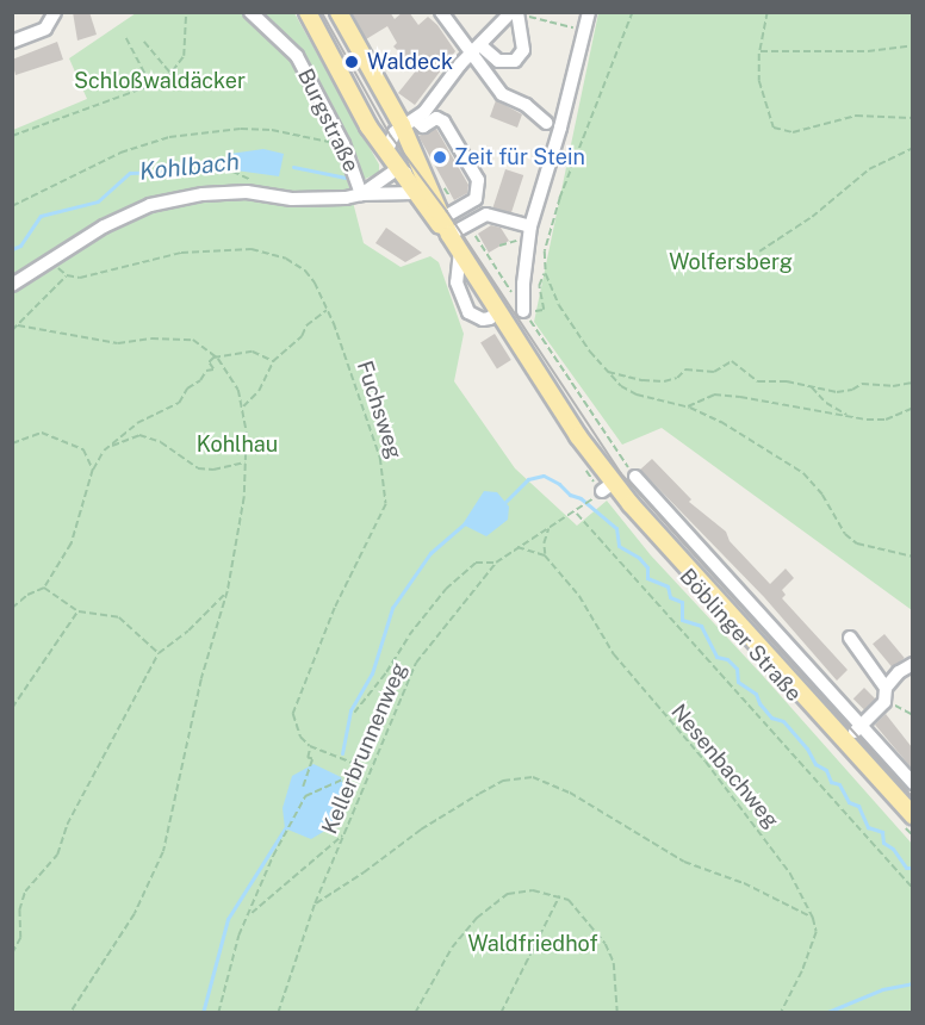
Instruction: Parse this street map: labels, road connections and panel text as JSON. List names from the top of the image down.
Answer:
{
  "streets": {
    "main road": ["Böblinger Straße"],
    "street": ["Burgstraße"],
    "path": ["Fuchsweg", "Kellerbrunnenweg", "Nesenbachweg"]
  },
  "crossings": [
    ["Burgstraße", "Böblinger Straße"],
    ["Böblinger Straße", "Kellerbrunnenweg"]
  ],
  "water": ["Kohlbach"],
  "parks": [
    "Schloßwaldäcker",
    "Wolfersberg",
    "Kohlhau",
    "Waldfriedhof"
  ],
  "places": ["Waldeck", "Zeit für Stein"]
}
